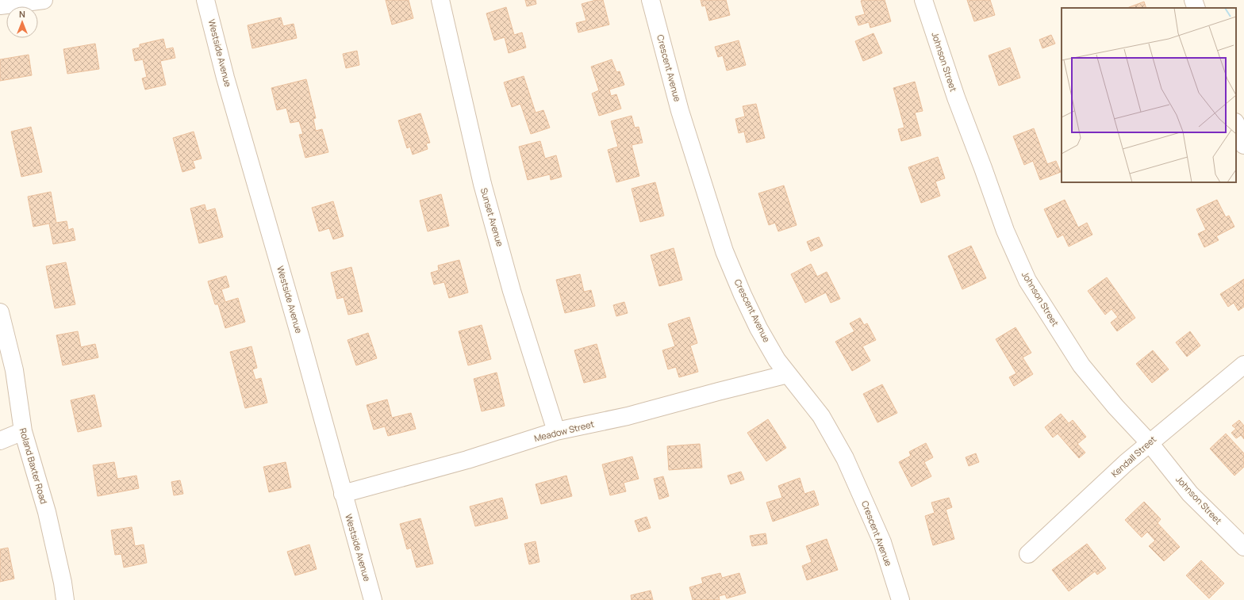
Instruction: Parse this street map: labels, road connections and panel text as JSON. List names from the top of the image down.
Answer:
{
  "streets": {
    "street": [
      "Westside Avenue",
      "Johnson Street",
      "Crescent Avenue",
      "Sunset Avenue",
      "Meadow Street",
      "Kendall Street",
      "Roland Baxter Road"
    ]
  },
  "crossings": [
    ["Westside Avenue", "Meadow Street"],
    ["Johnson Street", "Kendall Street"],
    ["Crescent Avenue", "Meadow Street"],
    ["Sunset Avenue", "Meadow Street"]
  ],
  "north": "top"
}
